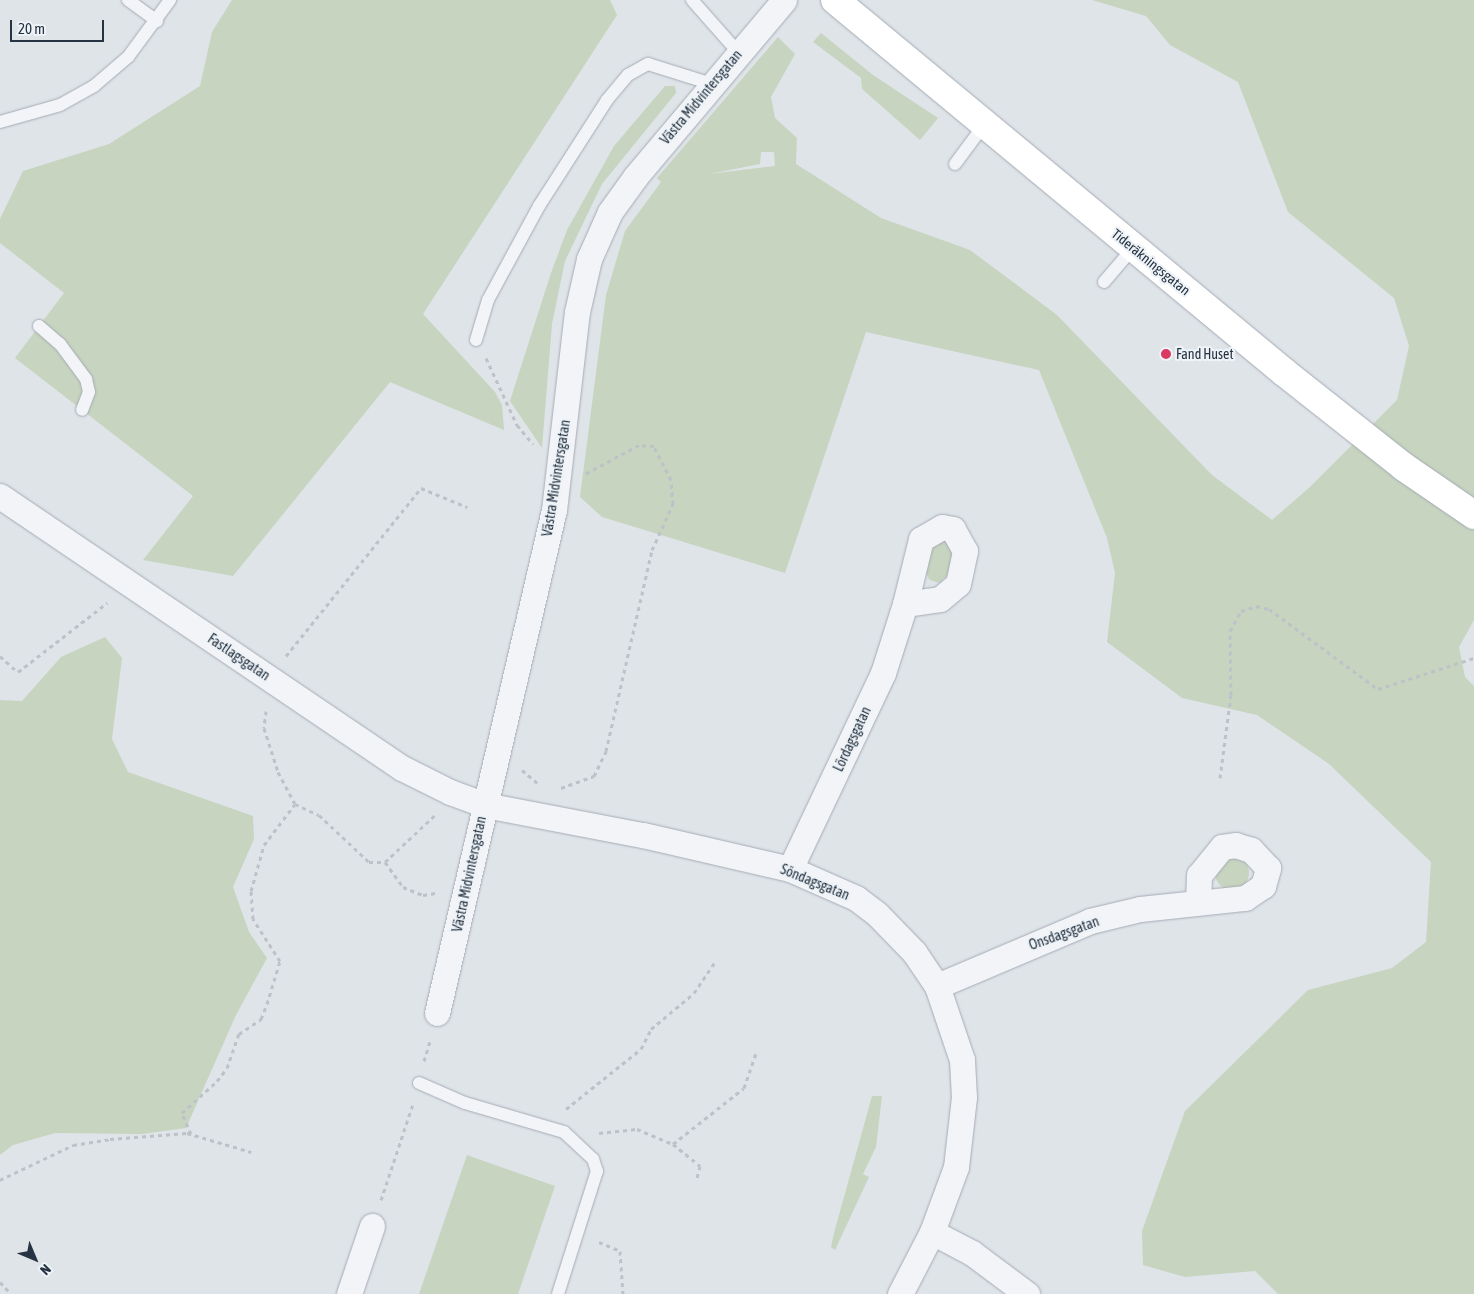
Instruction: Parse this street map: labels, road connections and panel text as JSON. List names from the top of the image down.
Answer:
{
  "streets": {
    "street": [
      "Västra Midvintersgatan",
      "Tideräkningsgatan",
      "Fastlagsgatan",
      "Lördagsgatan",
      "Söndagsgatan",
      "Onsdagsgatan"
    ]
  },
  "crossings": [
    ["Västra Midvintersgatan", "Fastlagsgatan"],
    ["Västra Midvintersgatan", "Söndagsgatan"],
    ["Fastlagsgatan", "Söndagsgatan"],
    ["Lördagsgatan", "Söndagsgatan"],
    ["Söndagsgatan", "Onsdagsgatan"]
  ],
  "places": ["Fand Huset"],
  "scale_bar": "20 m",
  "north": "bottom right"
}
